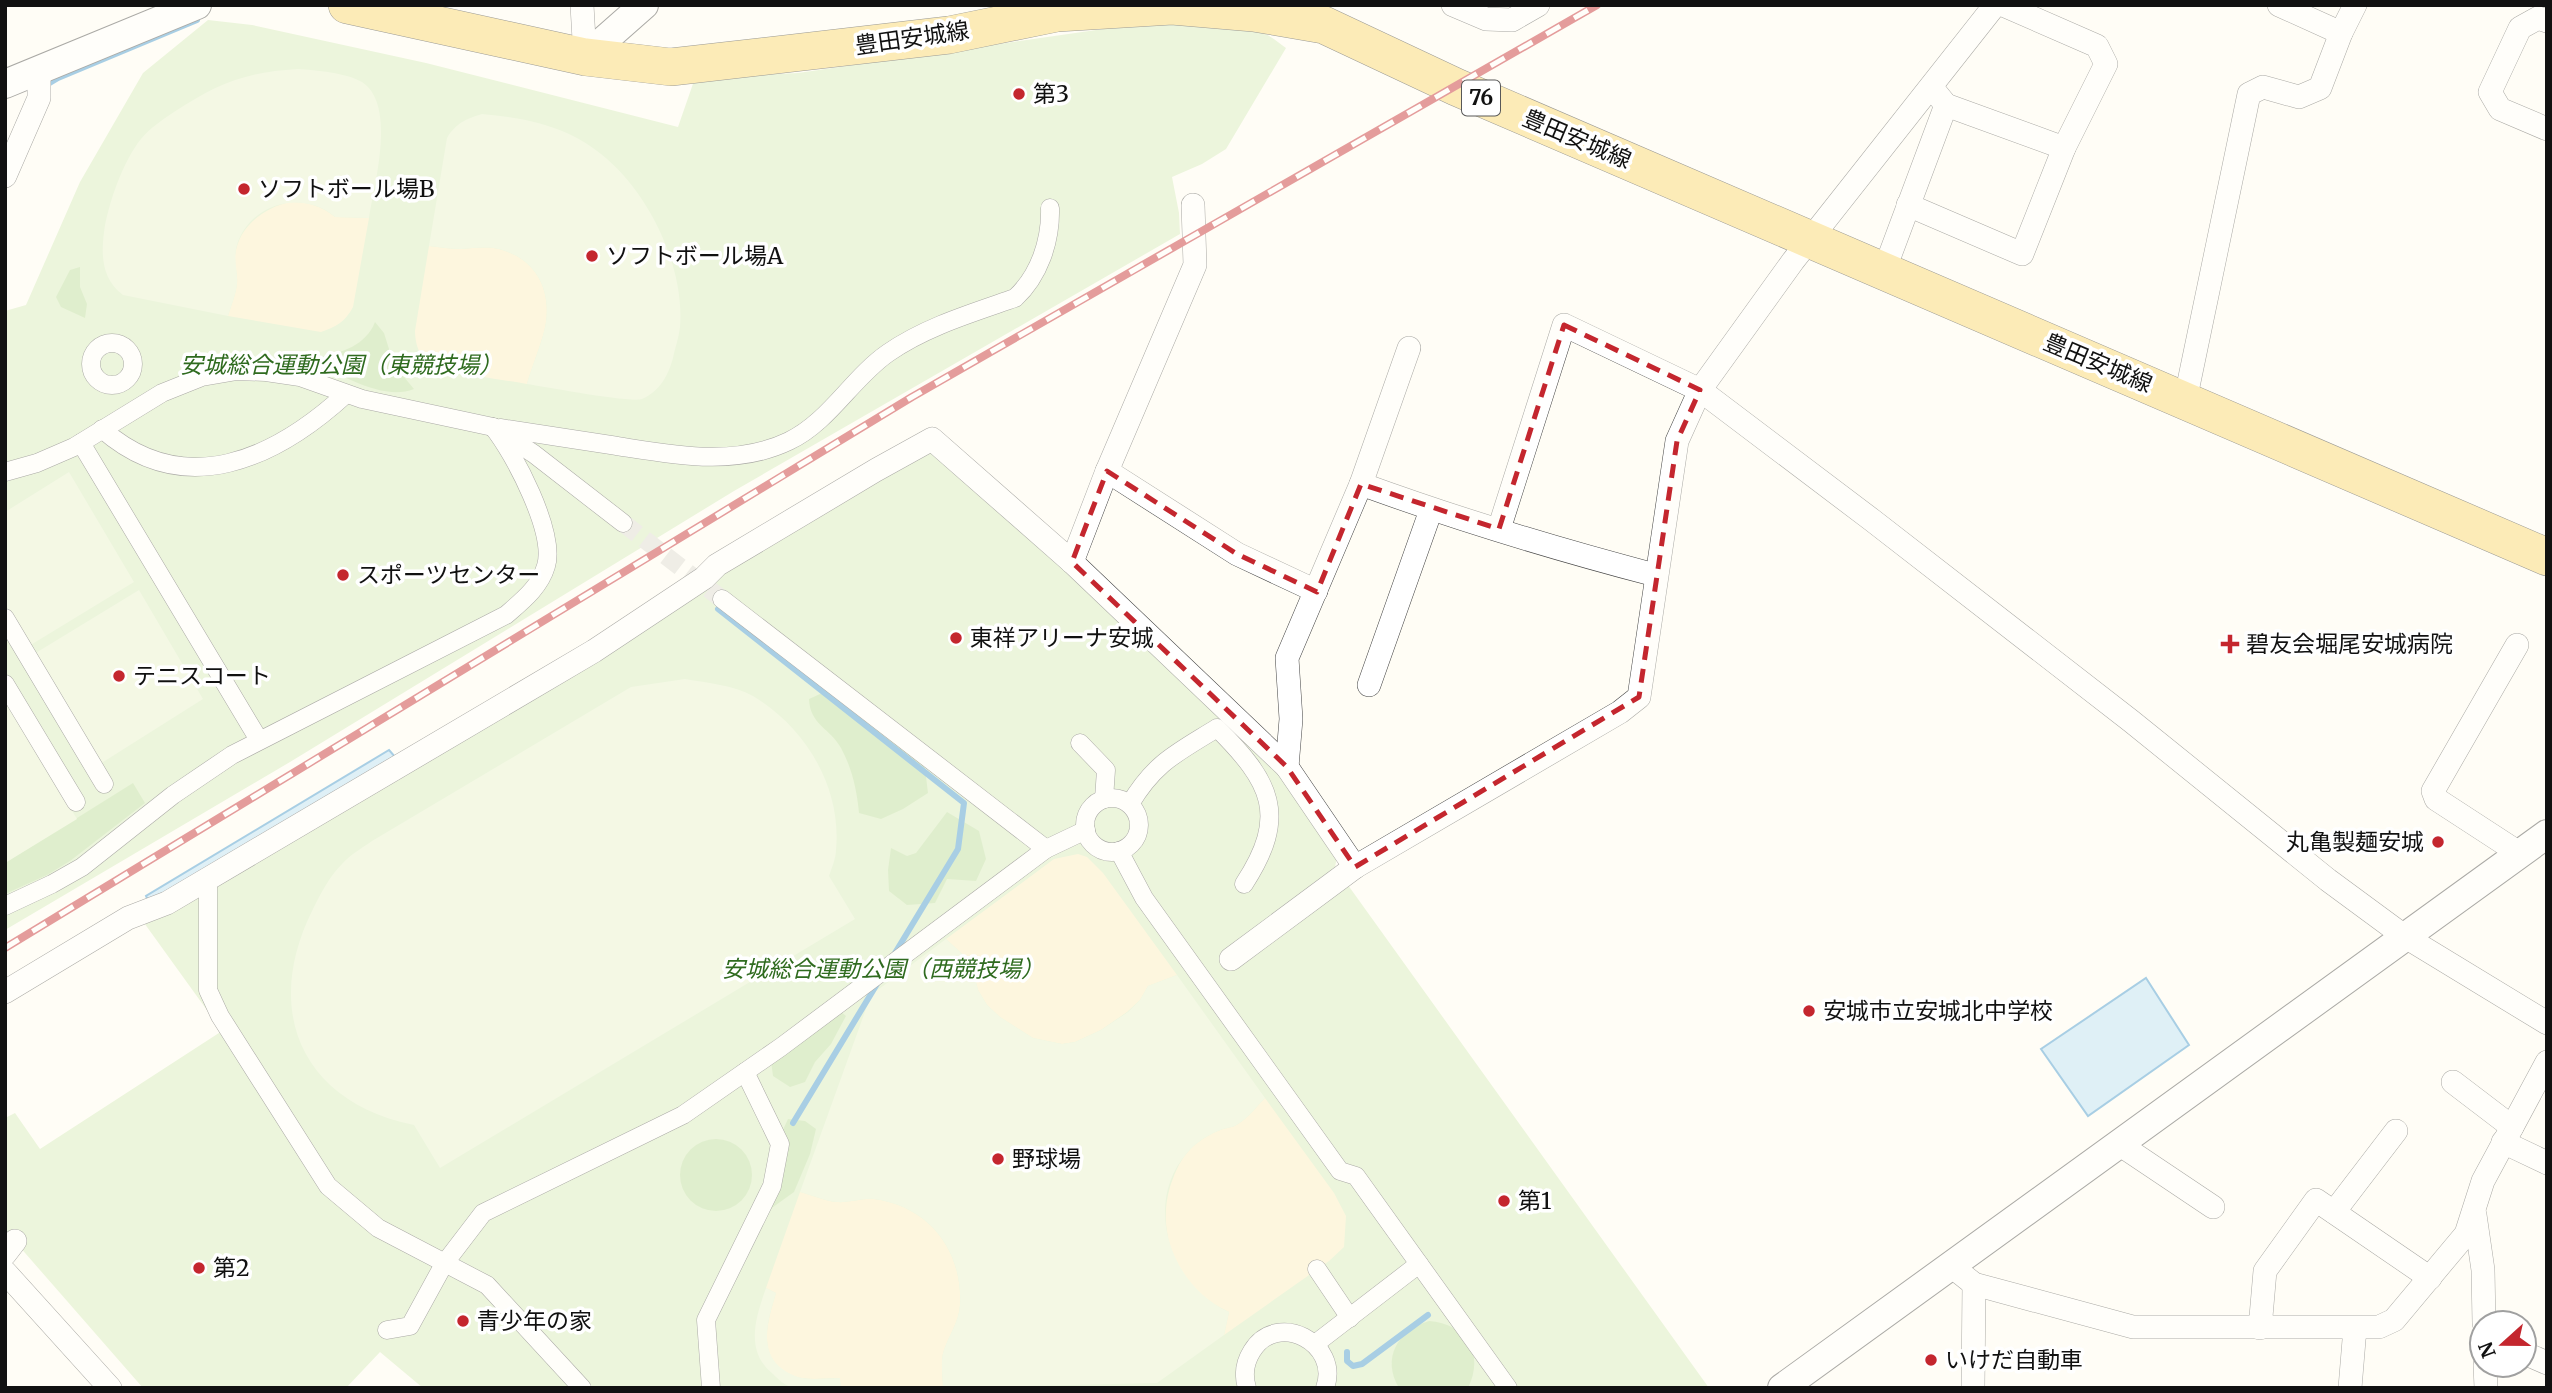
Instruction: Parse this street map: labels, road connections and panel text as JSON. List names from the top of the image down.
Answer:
{
  "streets": {
    "main road": ["豊田安城線", "76"]
  },
  "parks": ["安城総合運動公園（東競技場）", "安城総合運動公園（西競技場）"],
  "places": {
    "other": [
      "第3",
      "ソフトボール場B",
      "ソフトボール場A",
      "スポーツセンター",
      "東祥アリーナ安城",
      "テニスコート",
      "丸亀製麺安城",
      "安城市立安城北中学校",
      "野球場",
      "第1",
      "第2",
      "青少年の家",
      "いけだ自動車"
    ],
    "health": ["碧友会堀尾安城病院"]
  },
  "north": "left"
}
